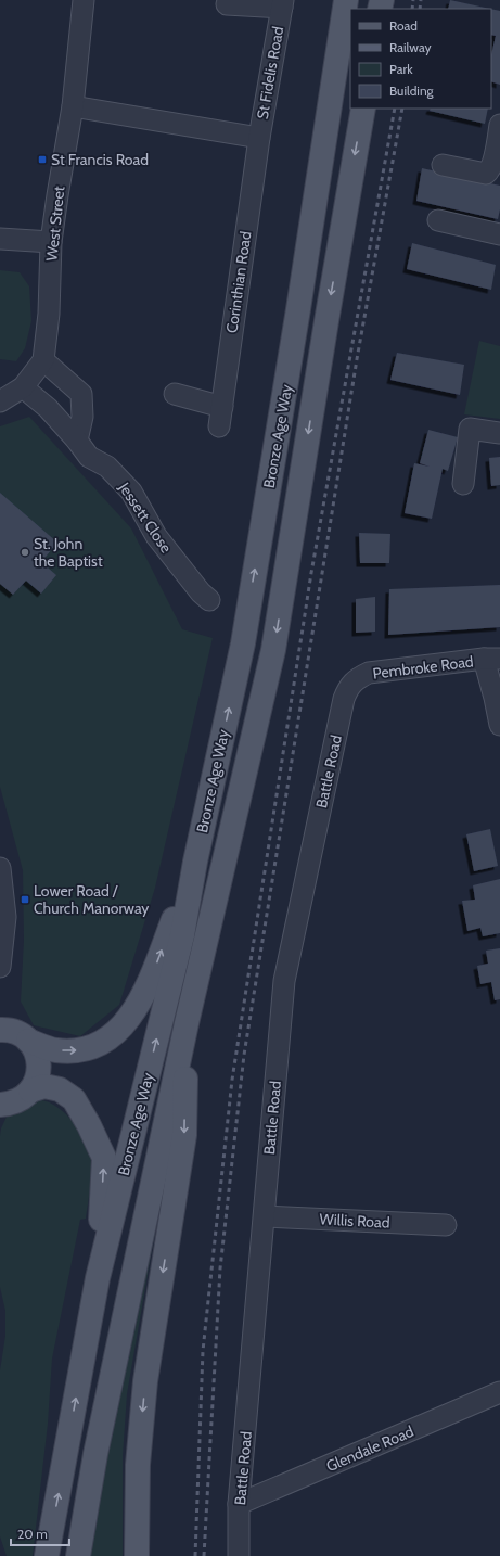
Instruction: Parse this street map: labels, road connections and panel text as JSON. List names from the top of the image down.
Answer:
{
  "streets": {
    "main road": ["Bronze Age Way"],
    "street": [
      "St Fidelis Road",
      "West Street",
      "Corinthian Road",
      "Jessett Close",
      "Pembroke Road",
      "Battle Road",
      "Willis Road",
      "Glendale Road"
    ]
  },
  "crossings": [
    ["St Fidelis Road", "Corinthian Road"],
    ["Pembroke Road", "Battle Road"],
    ["Battle Road", "Willis Road"],
    ["Battle Road", "Glendale Road"]
  ],
  "places": {
    "transit": ["St Francis Road", "Lower Road / Church Manorway"],
    "other": ["St. John the Baptist"]
  },
  "legend": [
    "Road",
    "Railway",
    "Park",
    "Building"
  ],
  "scale_bar": "20 m"
}
